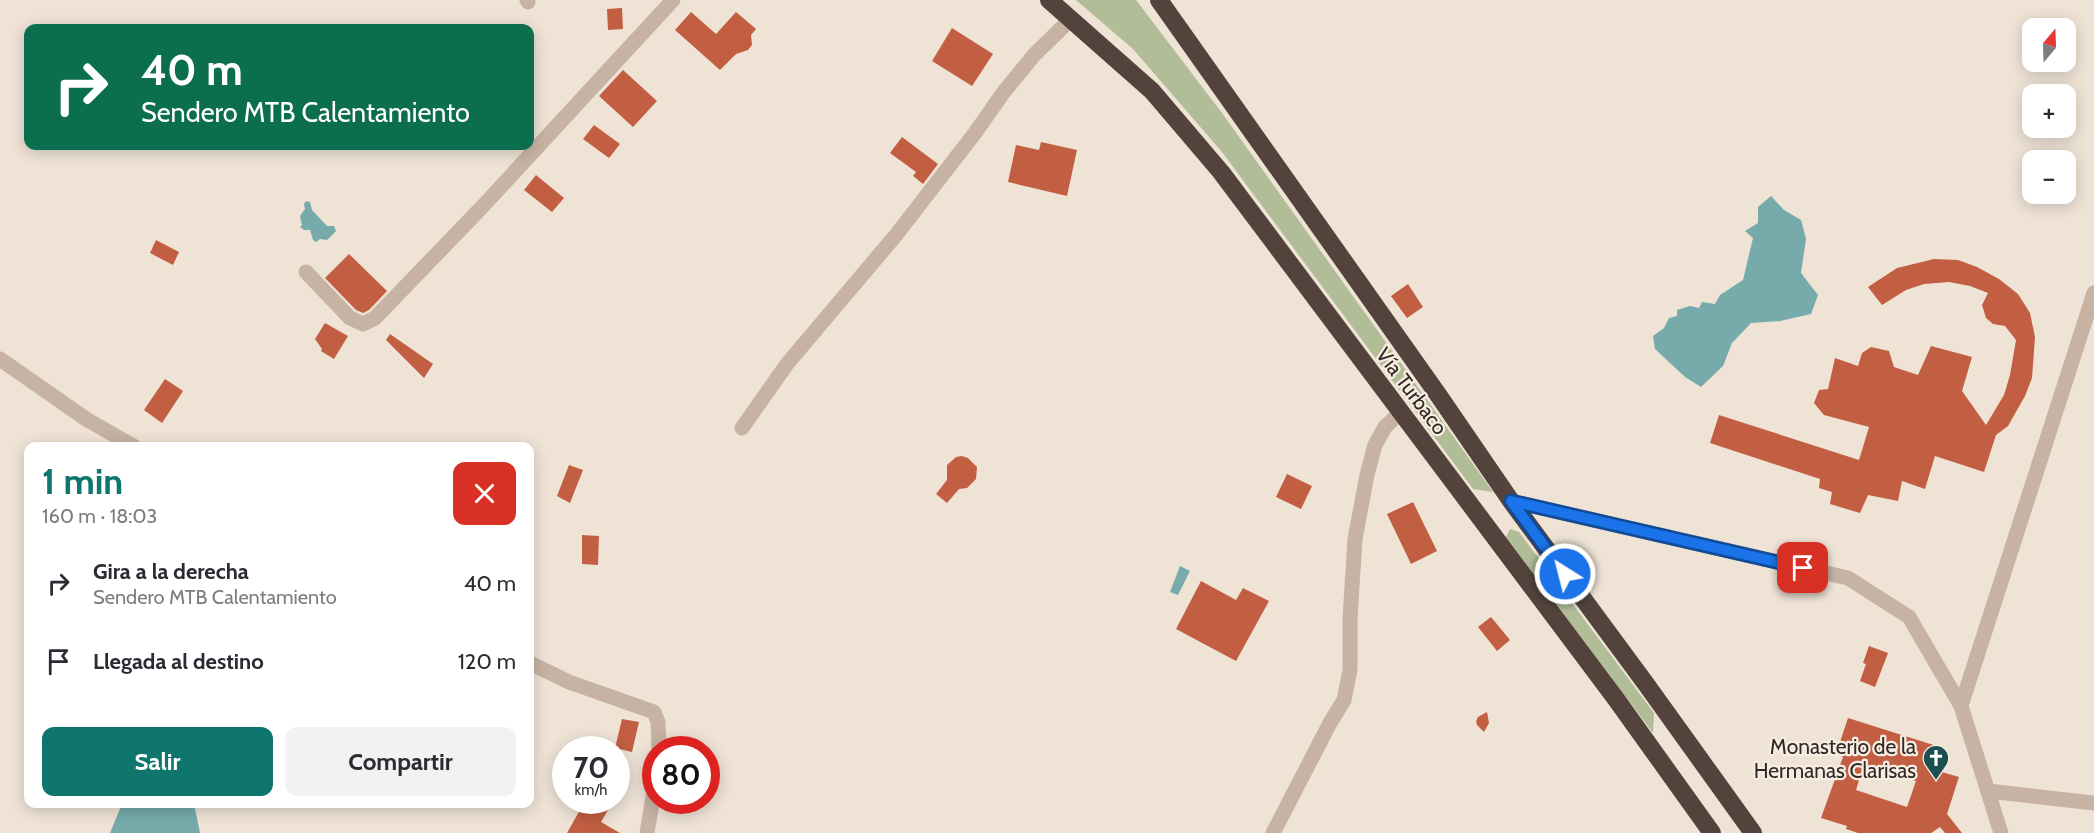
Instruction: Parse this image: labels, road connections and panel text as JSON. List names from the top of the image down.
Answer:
{
  "streets": {
    "highway": ["Vía Turbaco"]
  },
  "places": {
    "church": ["Monasterio de la Hermanas Clarisas"]
  },
  "north": "top",
  "page": {
    "map_buttons": ["+", "−"],
    "turn": ["40 m", "Sendero MTB Calentamiento"],
    "heading": ["1 min", "160 m · 18:03"],
    "list": [
      {
        "name": "Gira a la derecha",
        "note": "Sendero MTB Calentamiento",
        "value": "40 m"
      },
      {
        "name": "Llegada al destino",
        "value": "120 m"
      }
    ],
    "buttons": ["Salir", "Compartir"],
    "speed": "70 km/h",
    "limit": "80"
  }
}
